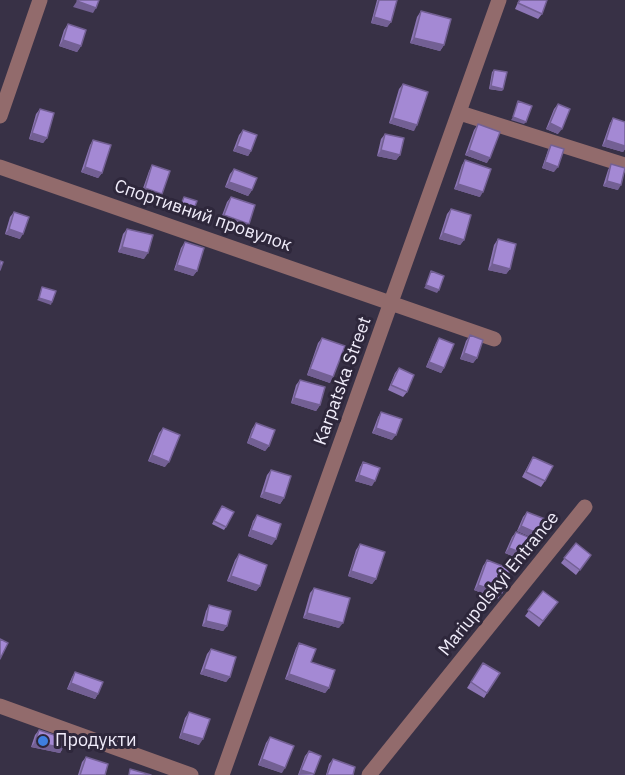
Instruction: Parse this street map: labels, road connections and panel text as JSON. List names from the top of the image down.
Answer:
{
  "streets": {
    "street": ["Спортивний провулок", "Karpatska Street", "Mariupolskyi Entrance"]
  },
  "crossings": [
    ["Спортивний провулок", "Karpatska Street"]
  ],
  "places": ["Продукти"]
}
